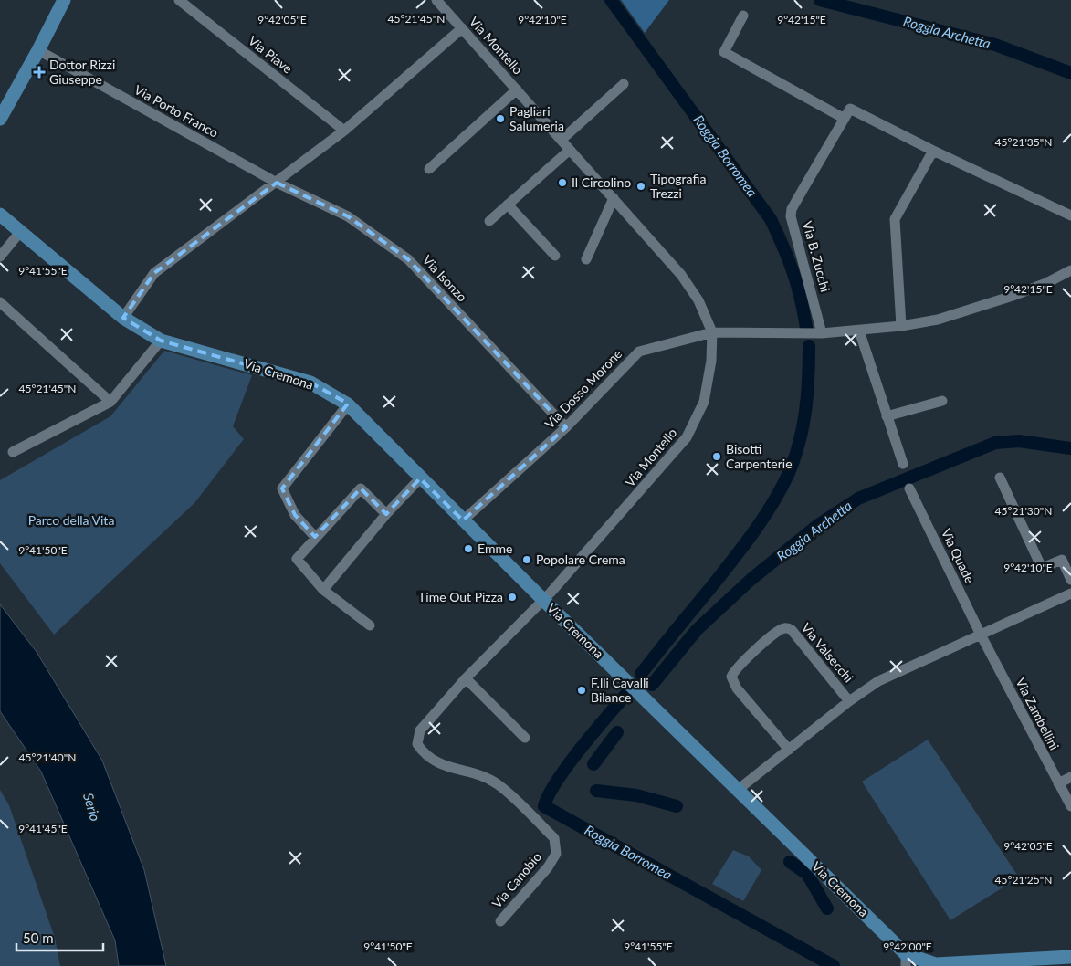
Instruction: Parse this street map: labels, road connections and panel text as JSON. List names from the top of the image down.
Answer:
{
  "streets": {
    "street": [
      "Via Montello",
      "Via Piave",
      "Via Porto Franco",
      "Via B. Zucchi",
      "Via Isonzo",
      "Via Cremona",
      "Via Dosso Morone",
      "Via Quade",
      "Via Valsecchi",
      "Via Zambellini",
      "Via Canobio"
    ]
  },
  "crossings": [
    ["Via Montello", "Via Cremona"],
    ["Via Montello", "Via Dosso Morone"],
    ["Via Montello", "Via Canobio"],
    ["Via Porto Franco", "Via Isonzo"],
    ["Via B. Zucchi", "Via Dosso Morone"],
    ["Via Isonzo", "Via Dosso Morone"],
    ["Via Cremona", "Via Dosso Morone"],
    ["Via Cremona", "Via Valsecchi"],
    ["Via Cremona", "Via Canobio"],
    ["Via Quade", "Via Valsecchi"],
    ["Via Quade", "Via Zambellini"],
    ["Via Valsecchi", "Via Zambellini"]
  ],
  "water": ["Roggia Archetta", "Roggia Borromea", "Serio"],
  "parks": ["Parco della Vita"],
  "places": {
    "health": ["Dottor Rizzi Giuseppe"],
    "other": [
      "Pagliari Salumeria",
      "Il Circolino",
      "Tipografia Trezzi",
      "Bisotti Carpenterie",
      "Emme",
      "Popolare Crema",
      "Time Out Pizza",
      "F.lli Cavalli Bilance"
    ]
  },
  "scale_bar": "50 m",
  "coordinates": [
    "45°21'45\"N",
    "9°42'05\"E",
    "9°42'10\"E",
    "9°42'15\"E",
    "45°21'35\"N",
    "9°41'55\"E",
    "45°21'30\"N",
    "9°41'50\"E",
    "45°21'40\"N",
    "9°41'45\"E",
    "45°21'25\"N",
    "9°42'00\"E"
  ]
}
